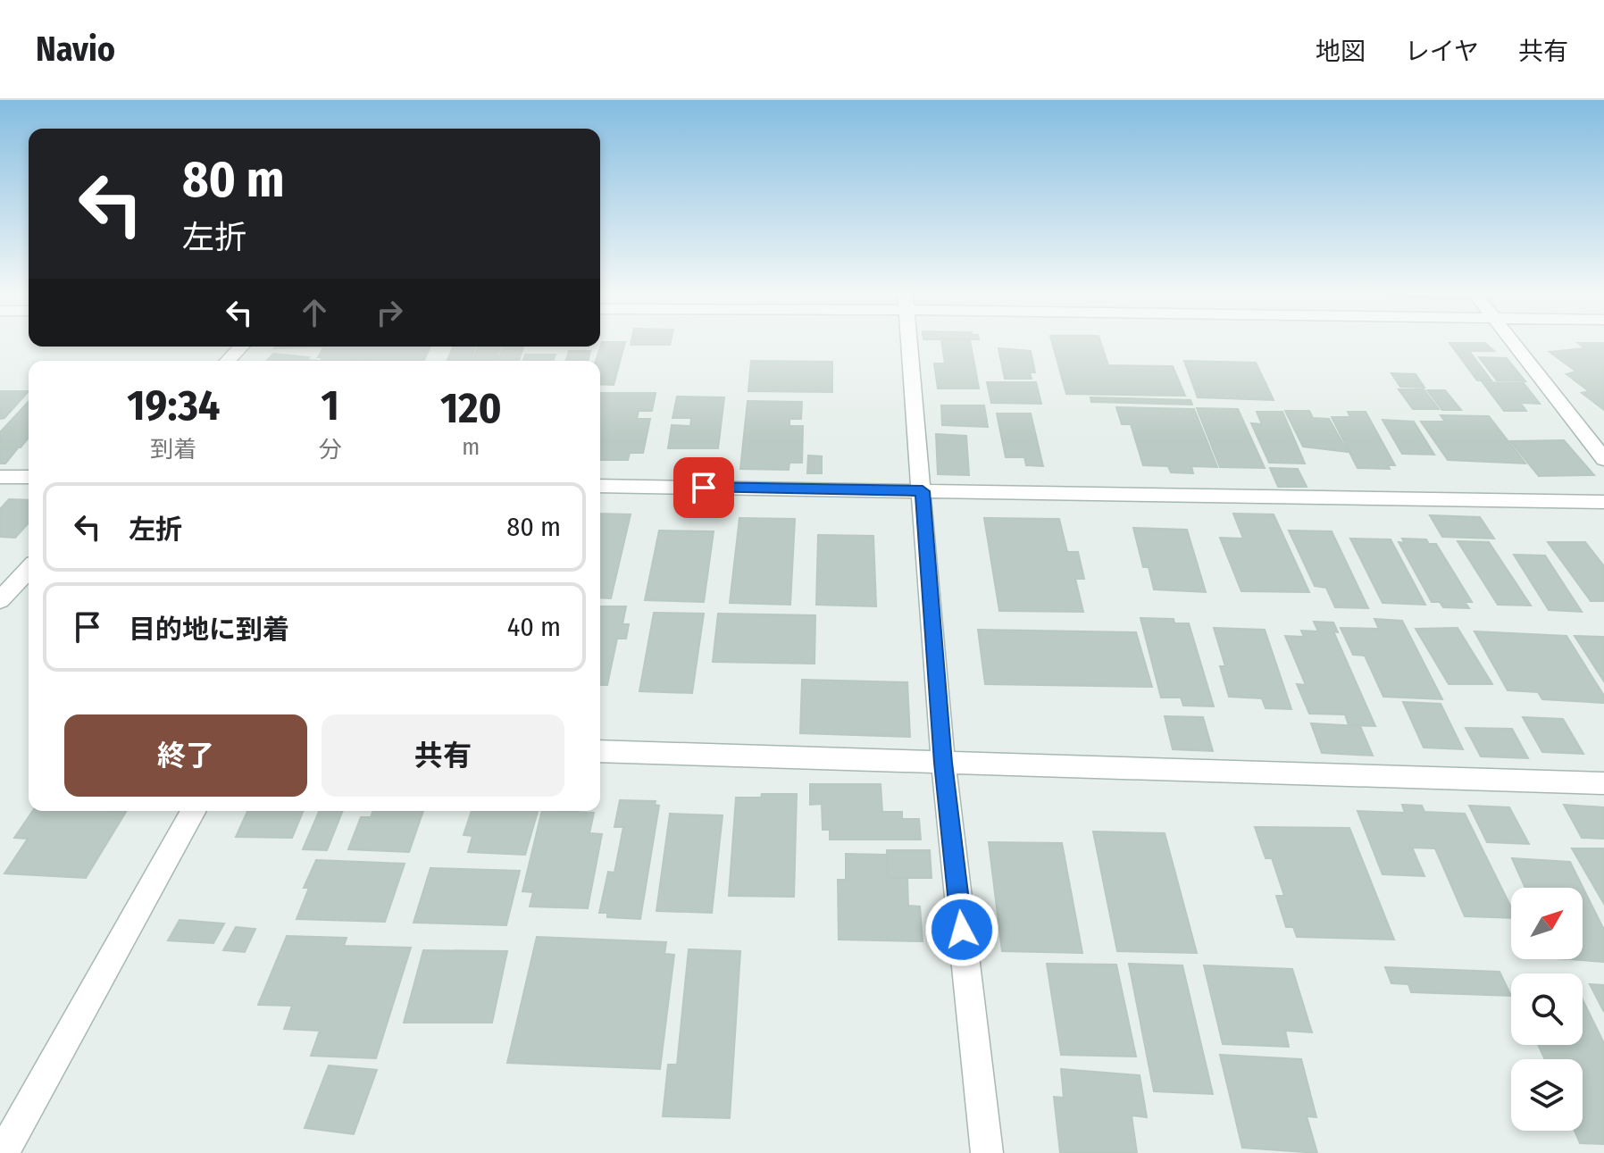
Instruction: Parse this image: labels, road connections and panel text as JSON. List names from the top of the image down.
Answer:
{
  "north": "top right",
  "page": {
    "header": "Navio",
    "nav": ["地図", "レイヤ", "共有"],
    "turn": ["80 m", "左折"],
    "eta": [
      "19:34",
      "到着",
      "1",
      "分",
      "120",
      "m"
    ],
    "list": [
      {
        "name": "左折",
        "value": "80 m"
      },
      {
        "name": "目的地に到着",
        "value": "40 m"
      }
    ],
    "buttons": ["終了", "共有"]
  }
}
